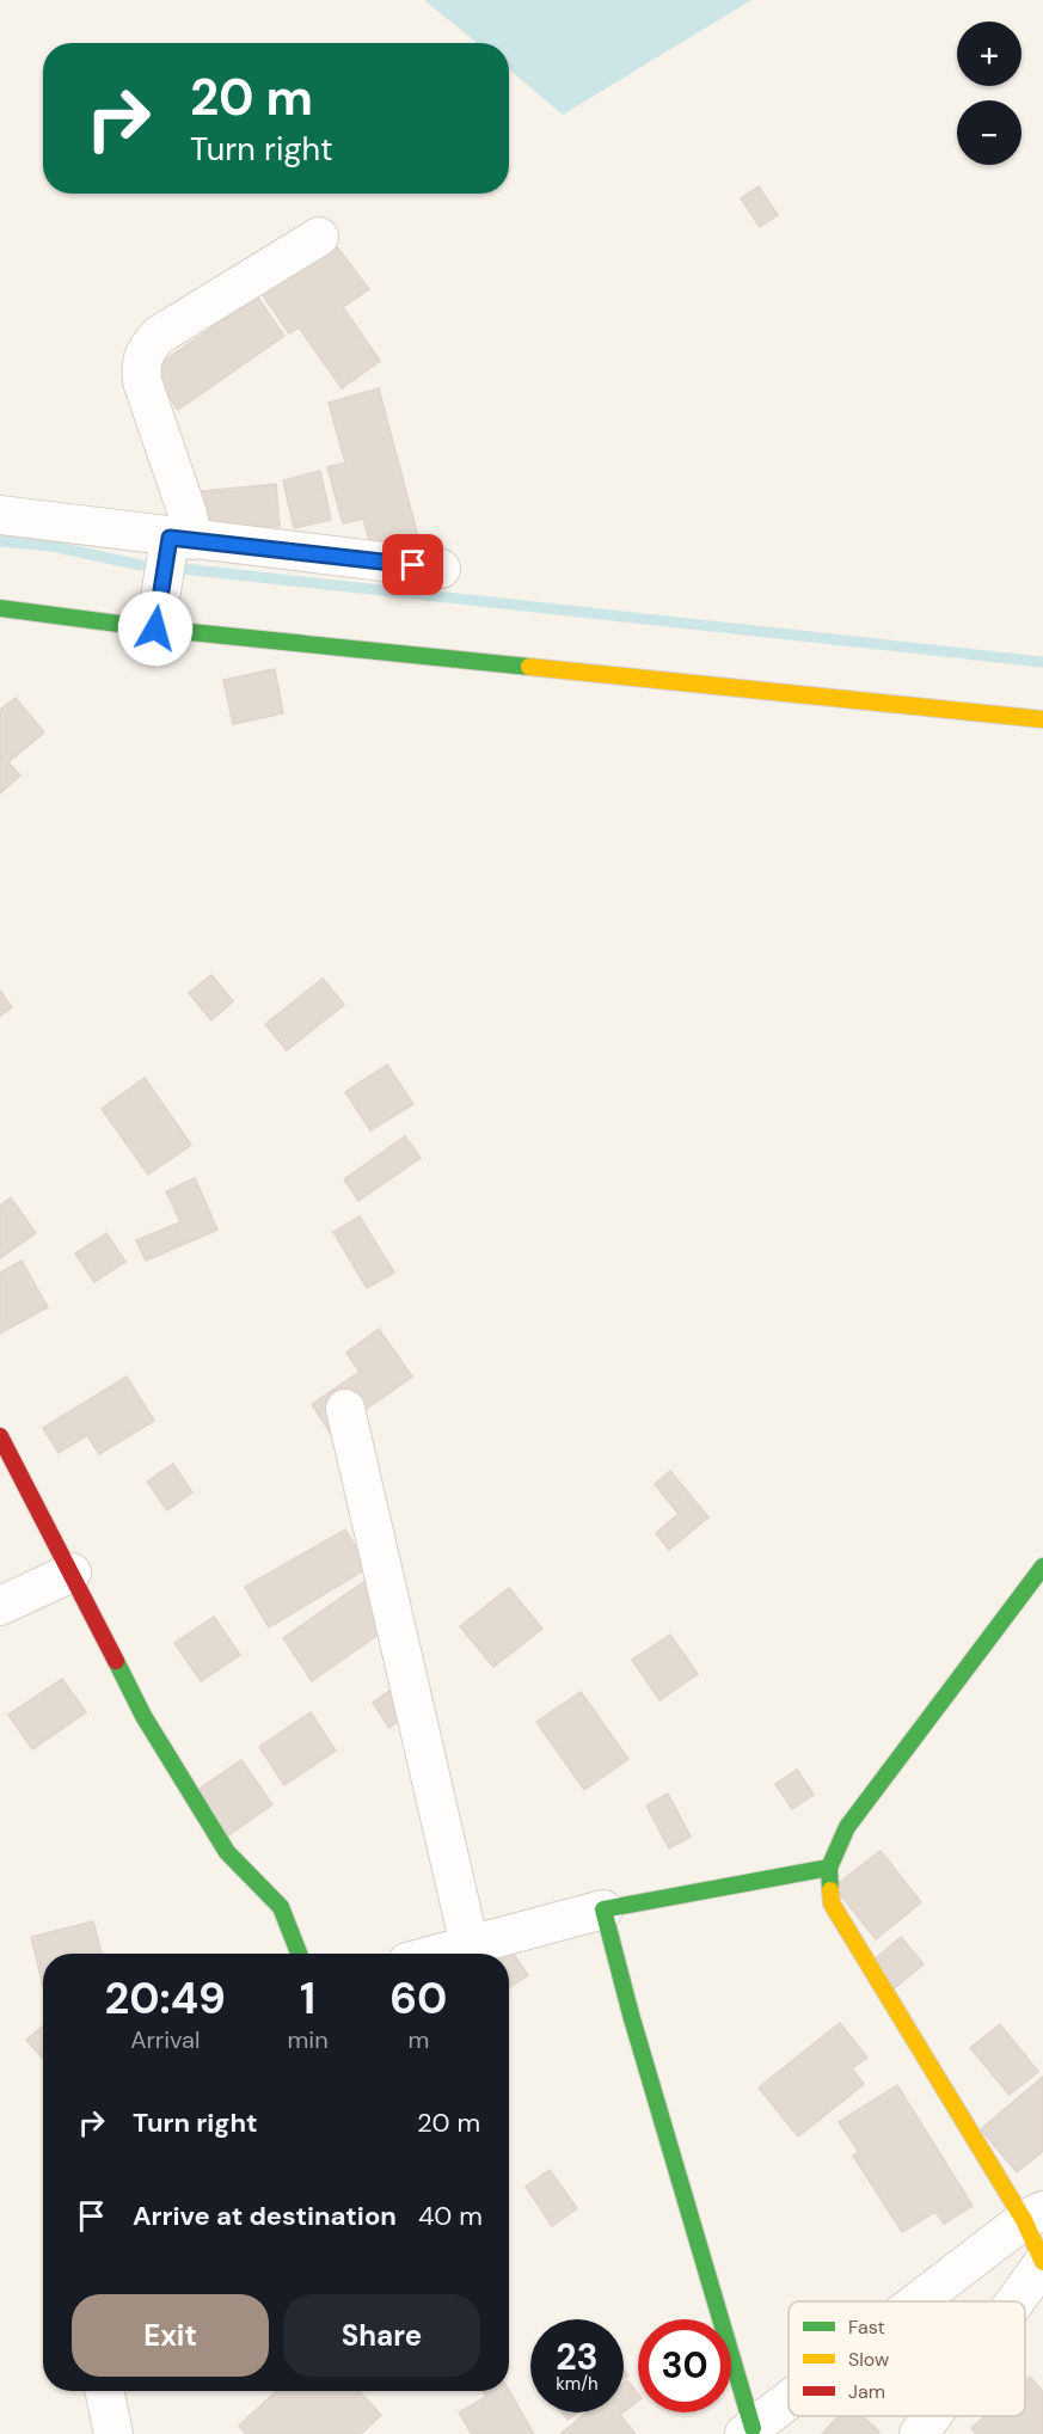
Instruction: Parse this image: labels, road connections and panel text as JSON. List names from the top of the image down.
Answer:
{
  "legend": ["Fast", "Slow", "Jam"],
  "page": {
    "map_buttons": ["+", "−"],
    "turn": ["20 m", "Turn right"],
    "eta": [
      "20:49",
      "Arrival",
      "1",
      "min",
      "60",
      "m"
    ],
    "list": [
      {
        "name": "Turn right",
        "value": "20 m"
      },
      {
        "name": "Arrive at destination",
        "value": "40 m"
      }
    ],
    "buttons": ["Exit", "Share"],
    "speed": "23 km/h",
    "limit": "30"
  }
}
